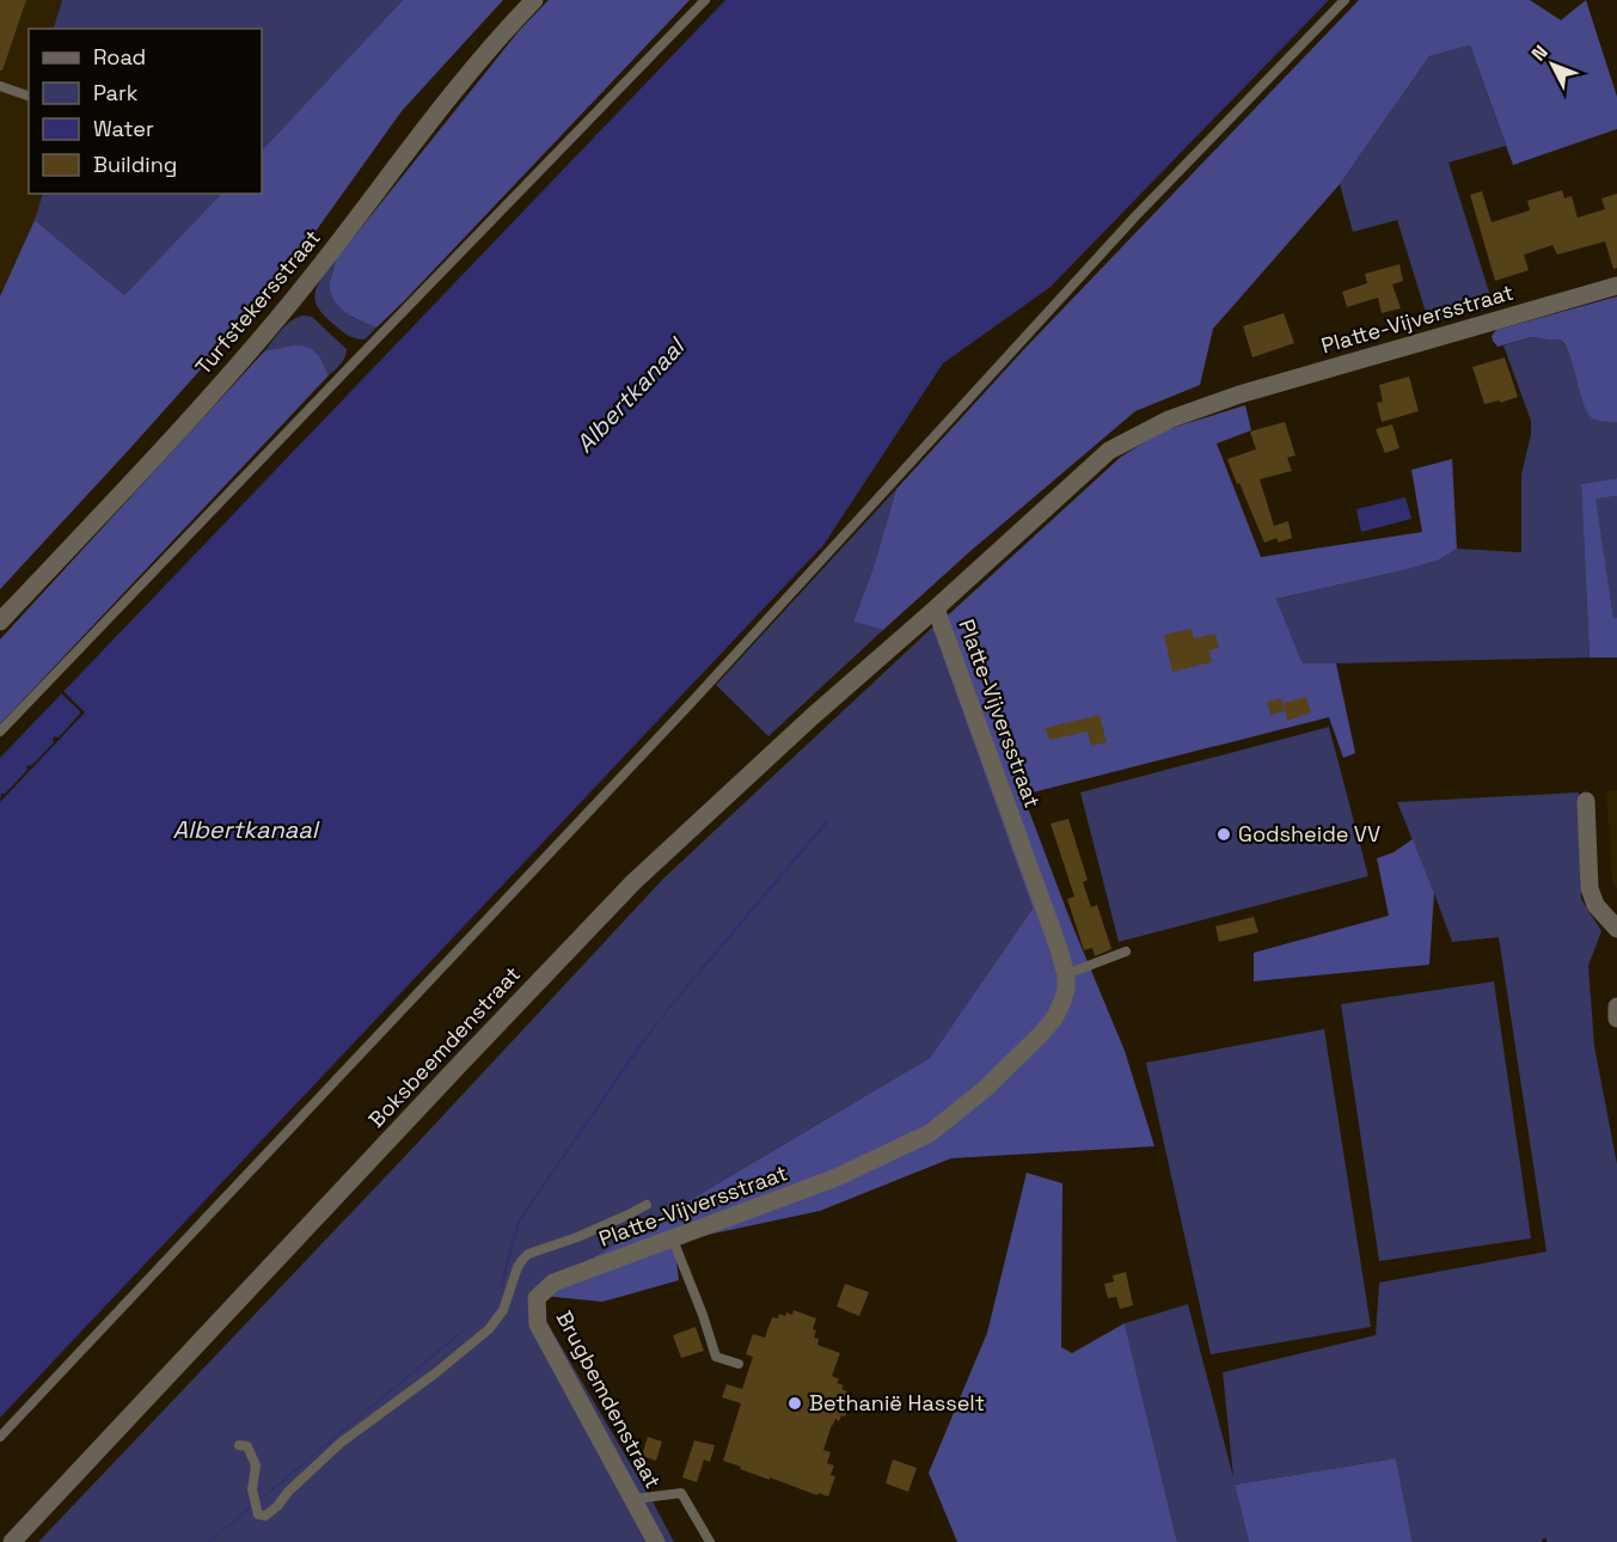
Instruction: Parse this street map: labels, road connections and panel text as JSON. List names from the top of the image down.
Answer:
{
  "streets": {
    "street": [
      "Turfstekersstraat",
      "Platte-Vijversstraat",
      "Boksbeemdenstraat",
      "Brugbemdenstraat"
    ]
  },
  "crossings": [
    ["Platte-Vijversstraat", "Boksbeemdenstraat"],
    ["Platte-Vijversstraat", "Brugbemdenstraat"]
  ],
  "water": ["Albertkanaal"],
  "places": ["Godsheide VV", "Bethanië Hasselt"],
  "legend": [
    "Road",
    "Park",
    "Water",
    "Building"
  ],
  "north": "top left"
}
